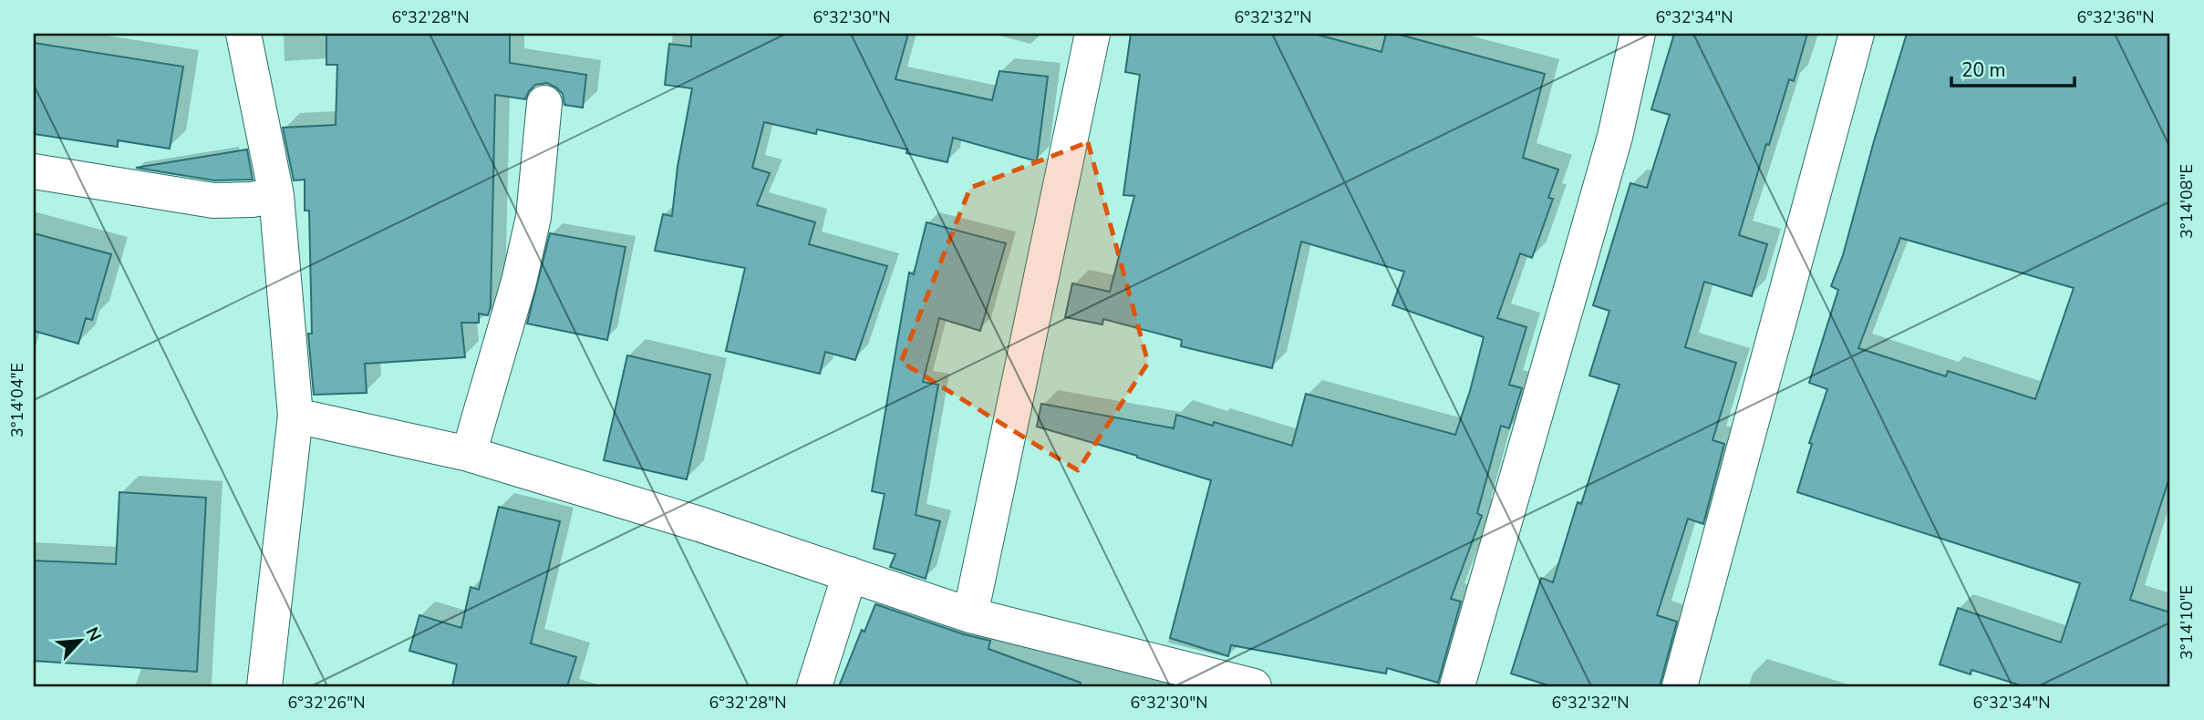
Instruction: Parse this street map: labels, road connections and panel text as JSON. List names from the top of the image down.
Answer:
{
  "scale_bar": "20 m",
  "north": "top right",
  "coordinates": [
    "6°32'28\"N",
    "6°32'30\"N",
    "6°32'32\"N",
    "6°32'34\"N",
    "6°32'36\"N",
    "3°14'08\"E",
    "3°14'04\"E",
    "3°14'10\"E",
    "6°32'26\"N"
  ]
}
